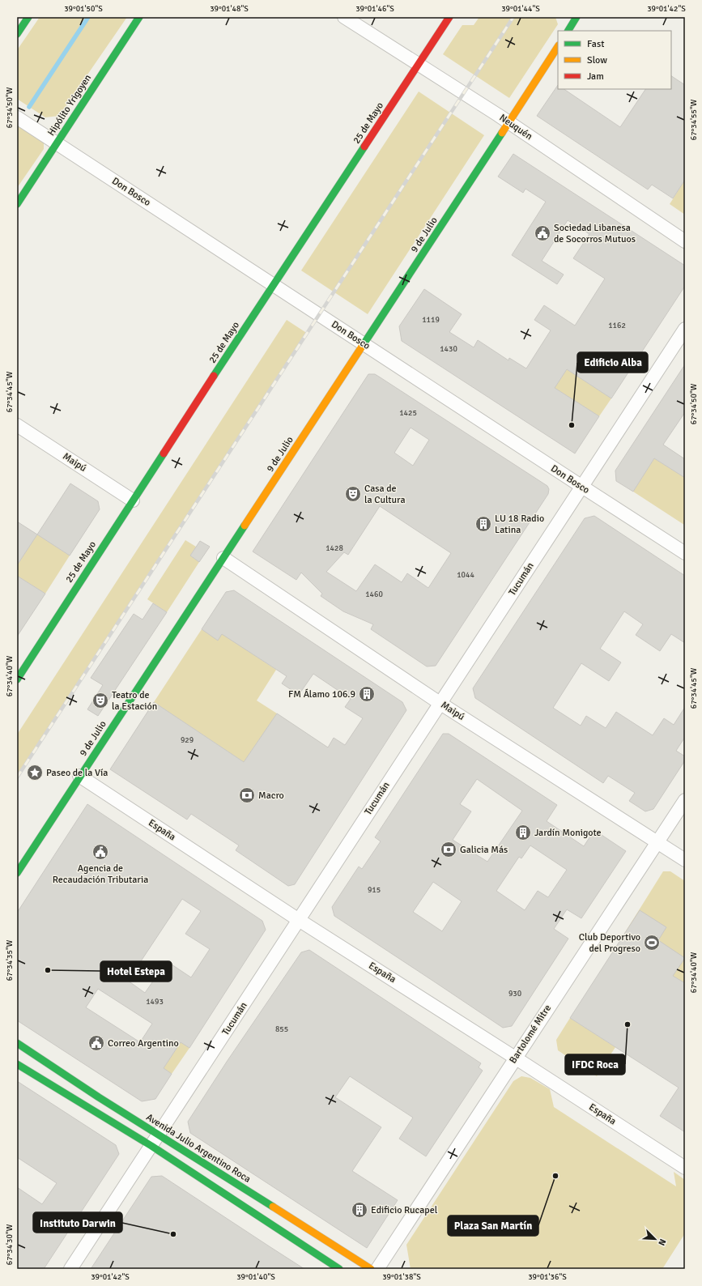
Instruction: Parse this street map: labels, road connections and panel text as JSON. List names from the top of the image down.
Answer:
{
  "streets": {
    "main road": [
      "Hipólito Yrigoyen",
      "25 de Mayo",
      "9 de Julio",
      "Avenida Julio Argentino Roca"
    ],
    "street": [
      "Neuquén",
      "Don Bosco",
      "Maipú",
      "Tucumán",
      "España",
      "Bartolomé Mitre"
    ]
  },
  "crossings": [
    ["Hipólito Yrigoyen", "Don Bosco"],
    ["25 de Mayo", "Neuquén"],
    ["25 de Mayo", "Don Bosco"],
    ["25 de Mayo", "Maipú"],
    ["Neuquén", "9 de Julio"],
    ["Don Bosco", "9 de Julio"],
    ["Don Bosco", "Tucumán"],
    ["9 de Julio", "Maipú"],
    ["9 de Julio", "España"],
    ["Maipú", "Tucumán"],
    ["Maipú", "Bartolomé Mitre"],
    ["Tucumán", "España"],
    ["Tucumán", "Avenida Julio Argentino Roca"],
    ["España", "Bartolomé Mitre"]
  ],
  "places": {
    "public building": ["Sociedad Libanesa de Socorros Mutuos", "Agencia de Recaudación Tributaria", "Correo Argentino"],
    "other": [
      "Edificio Alba",
      "Hotel Estepa",
      "IFDC Roca",
      "Plaza San Martín",
      "Instituto Darwin"
    ],
    "theatre": ["Casa de la Cultura", "Teatro de la Estación"],
    "building": [
      "LU 18 Radio Latina",
      "FM Álamo 106.9",
      "Jardín Monigote",
      "Edificio Rucapel"
    ],
    "place": ["Paseo de la Vía"],
    "bank": ["Macro", "Galicia Más"],
    "sports": ["Club Deportivo del Progreso"]
  },
  "house_numbers": [
    "1119",
    "1162",
    "1430",
    "1425",
    "1428",
    "1044",
    "1460",
    "929",
    "915",
    "930",
    "1493",
    "855"
  ],
  "legend": ["Fast", "Slow", "Jam"],
  "north": "bottom right",
  "coordinates": [
    "39°01'50\"S",
    "39°01'48\"S",
    "39°01'46\"S",
    "39°01'44\"S",
    "39°01'42\"S",
    "67°34'50\"W",
    "67°34'55\"W",
    "67°34'45\"W",
    "67°34'40\"W",
    "67°34'35\"W",
    "67°34'30\"W",
    "39°01'40\"S",
    "39°01'38\"S",
    "39°01'36\"S"
  ]
}
